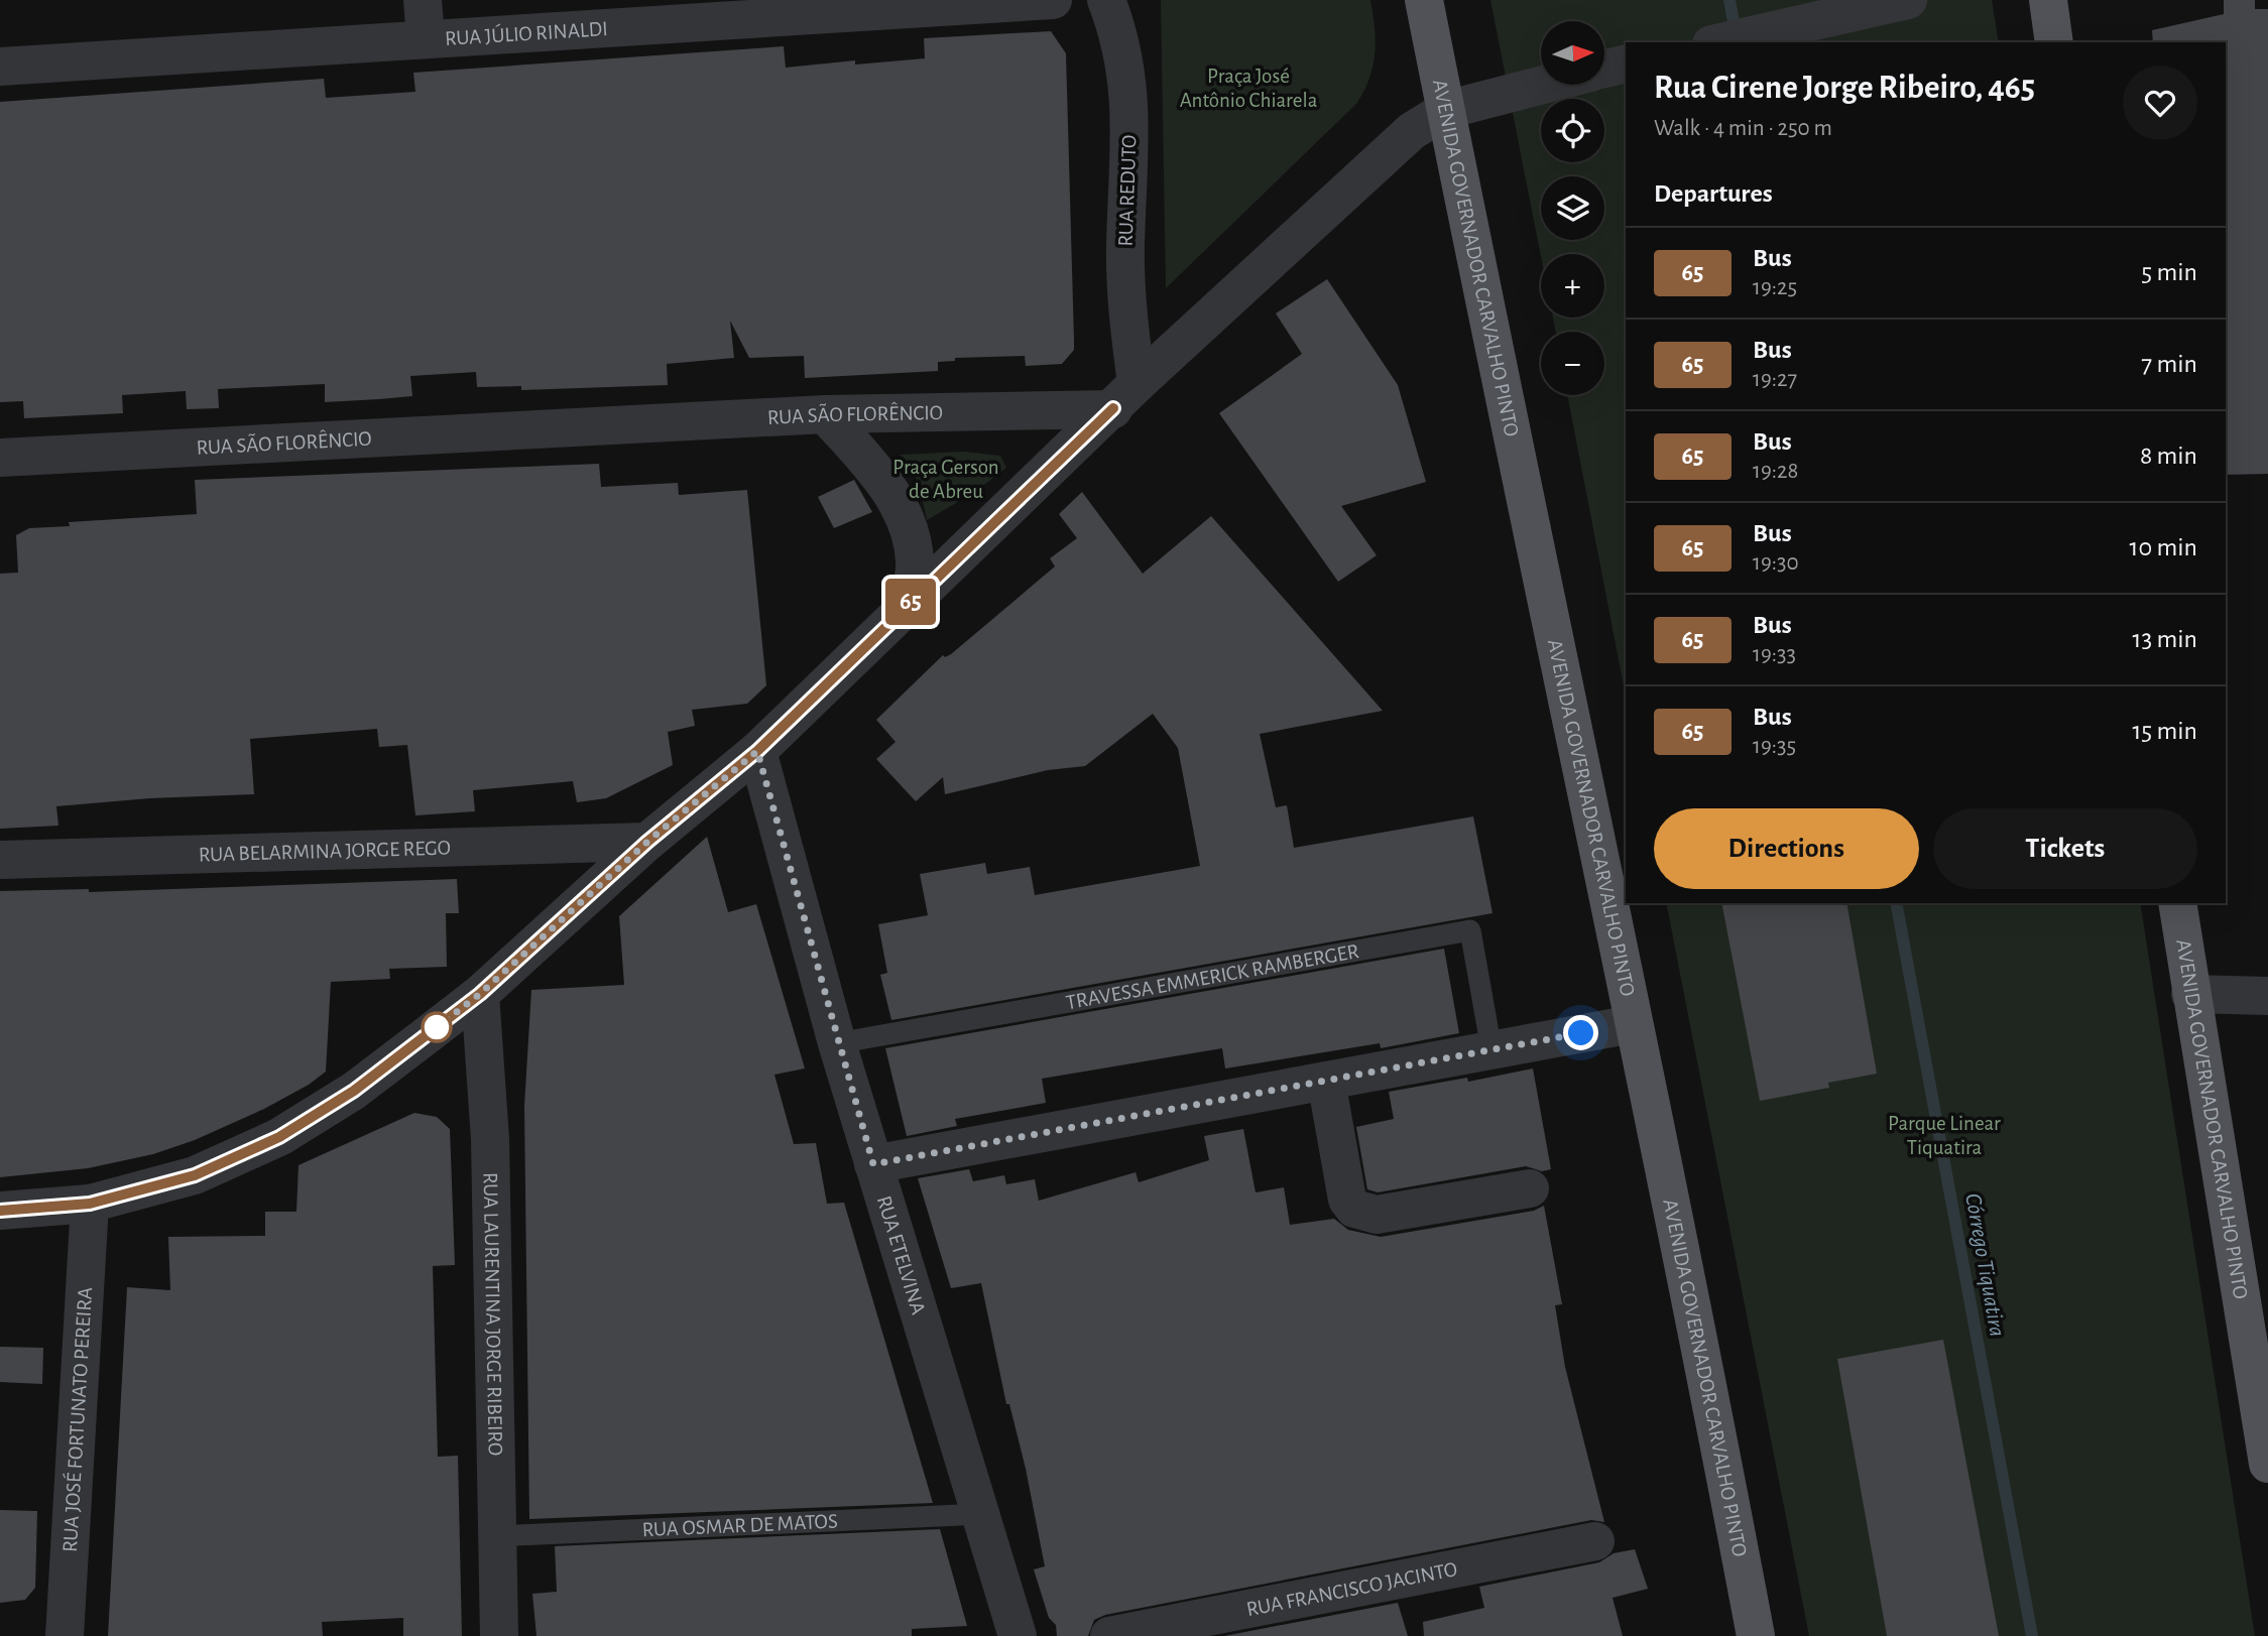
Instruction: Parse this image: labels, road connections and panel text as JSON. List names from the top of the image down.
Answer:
{
  "streets": {
    "main road": ["AVENIDA GOVERNADOR CARVALHO PINTO"],
    "street": [
      "RUA JÚLIO RINALDI",
      "RUA REDUTO",
      "RUA SÃO FLORÊNCIO",
      "RUA BELARMINA JORGE REGO",
      "RUA ETELVINA",
      "RUA LAURENTINA JORGE RIBEIRO",
      "RUA JOSÉ FORTUNATO PEREIRA",
      "RUA FRANCISCO JACINTO"
    ],
    "lane": ["TRAVESSA EMMERICK RAMBERGER", "RUA OSMAR DE MATOS"]
  },
  "crossings": [
    ["RUA REDUTO", "RUA SÃO FLORÊNCIO"],
    ["TRAVESSA EMMERICK RAMBERGER", "RUA ETELVINA"],
    ["RUA ETELVINA", "RUA OSMAR DE MATOS"],
    ["RUA LAURENTINA JORGE RIBEIRO", "RUA OSMAR DE MATOS"]
  ],
  "water": ["Córrego Tiquatira"],
  "parks": ["Praça José Antônio Chiarela", "Praça Gerson de Abreu", "Parque Linear Tiquatira"],
  "lines": ["bus line 65"],
  "north": "right",
  "page": {
    "on_map": "65",
    "map_buttons": ["+", "−"],
    "heading": [
      ["Rua Cirene Jorge Ribeiro, 465", "Walk · 4 min · 250 m"],
      "Departures"
    ],
    "list": [
      {
        "mark": "65",
        "name": "Bus",
        "note": "19:25",
        "value": "5 min"
      },
      {
        "mark": "65",
        "name": "Bus",
        "note": "19:27",
        "value": "7 min"
      },
      {
        "mark": "65",
        "name": "Bus",
        "note": "19:28",
        "value": "8 min"
      },
      {
        "mark": "65",
        "name": "Bus",
        "note": "19:30",
        "value": "10 min"
      },
      {
        "mark": "65",
        "name": "Bus",
        "note": "19:33",
        "value": "13 min"
      },
      {
        "mark": "65",
        "name": "Bus",
        "note": "19:35",
        "value": "15 min"
      }
    ],
    "buttons": ["Directions", "Tickets"]
  }
}
